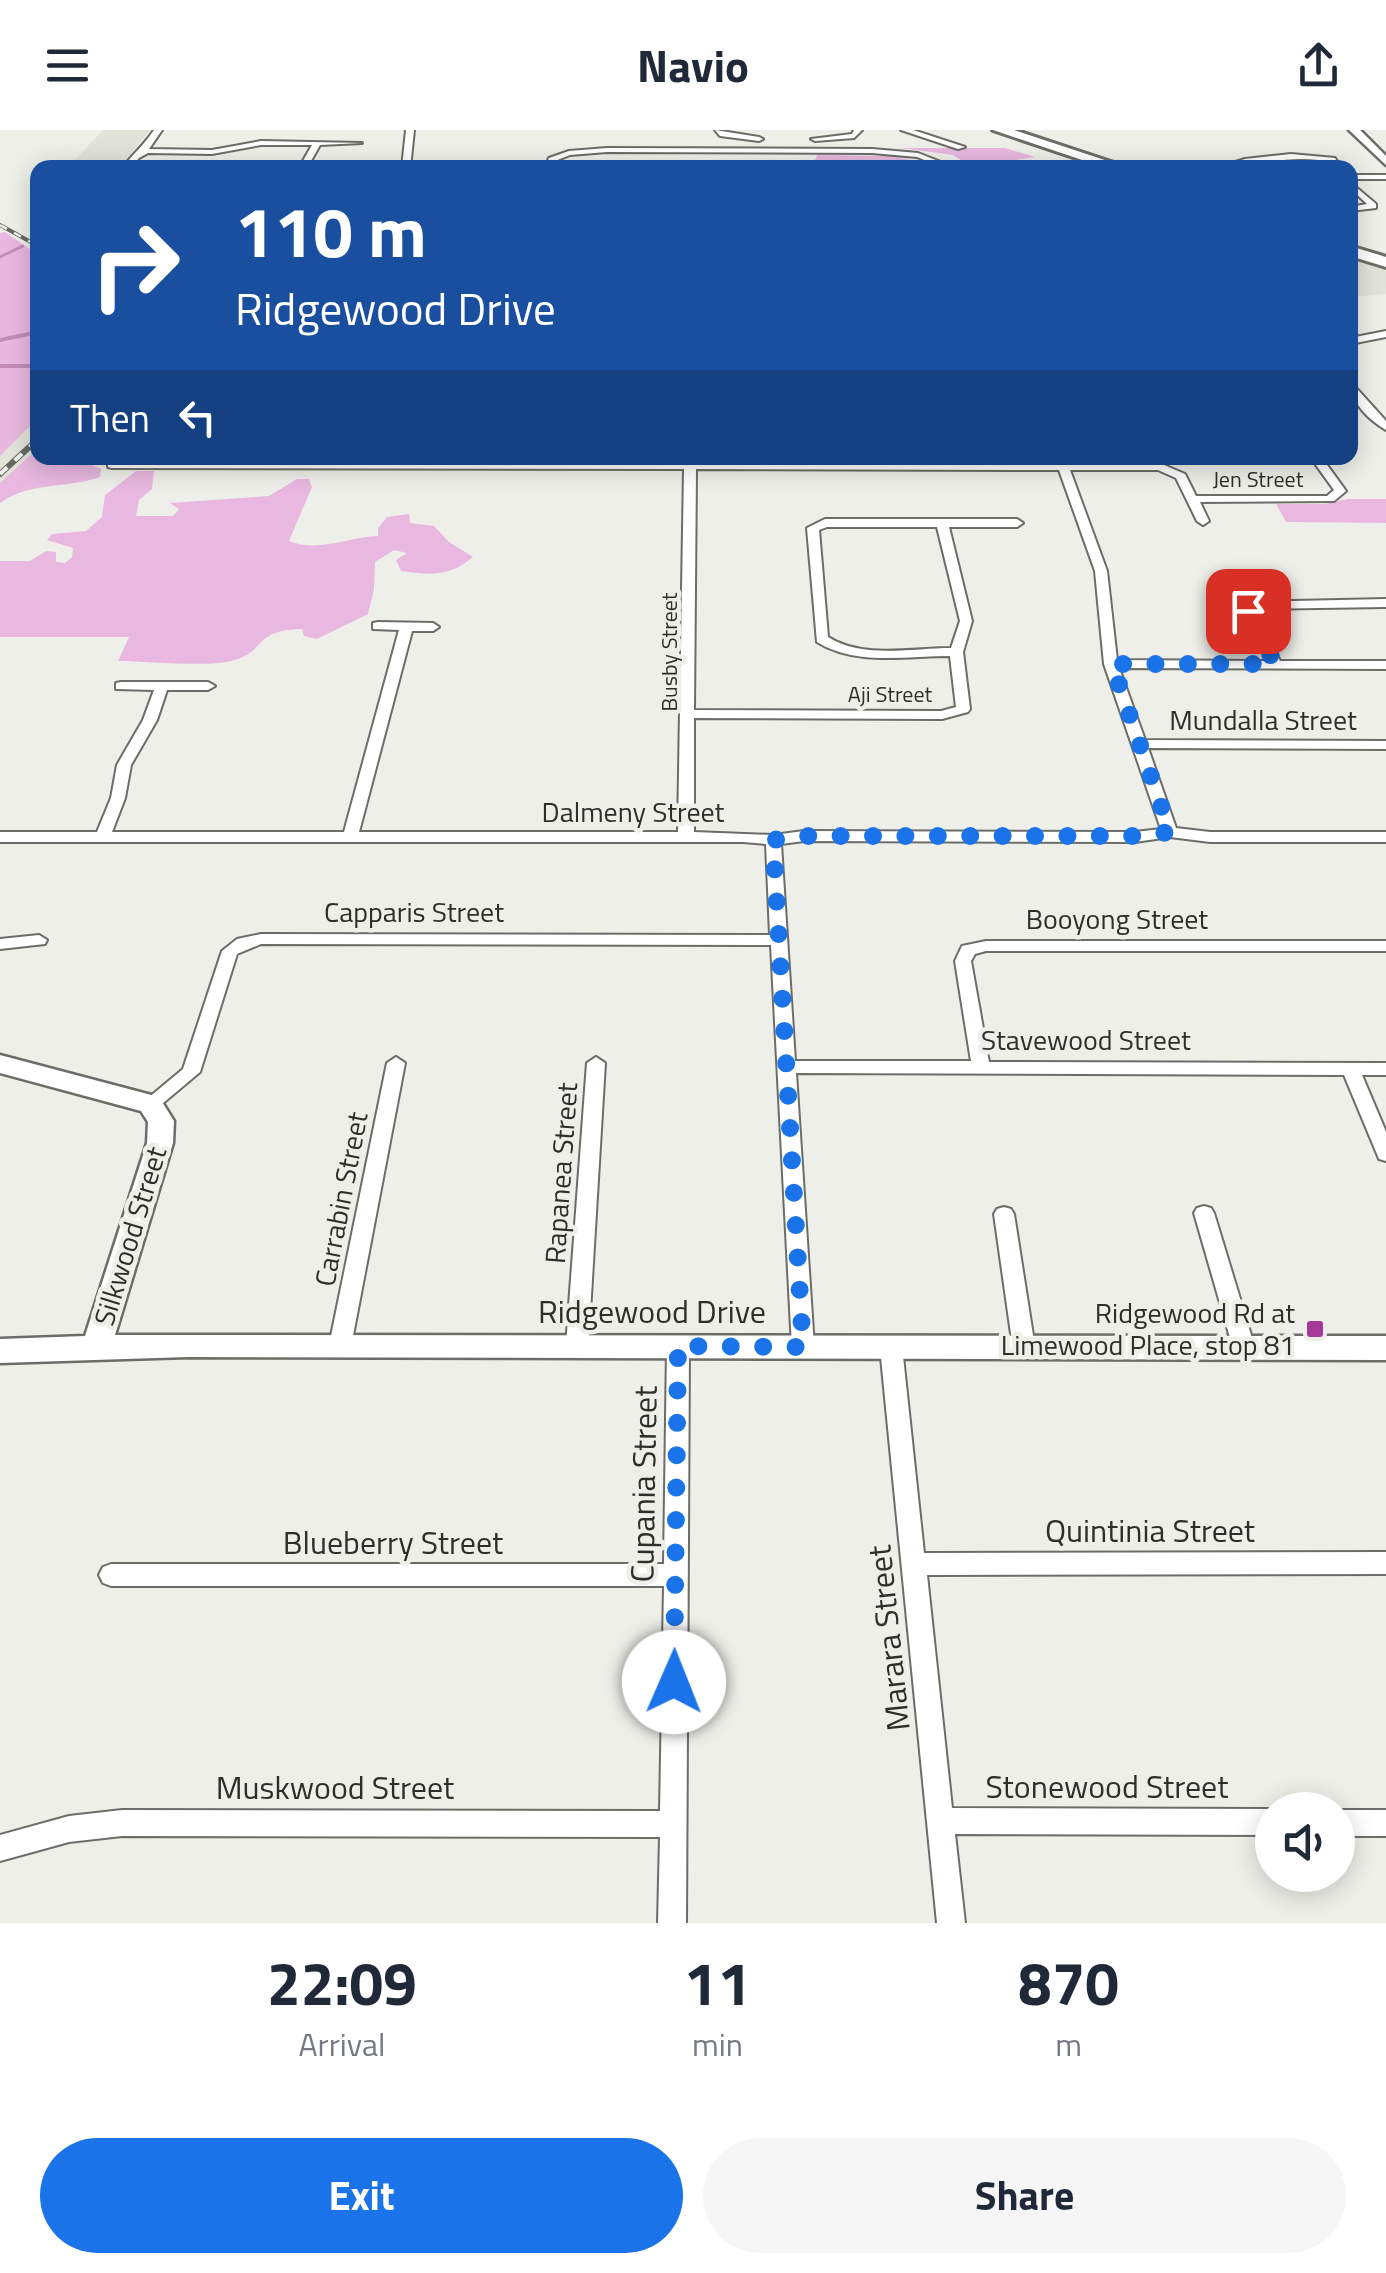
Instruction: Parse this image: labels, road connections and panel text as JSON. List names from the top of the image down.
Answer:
{
  "streets": {
    "main road": ["Silkwood Street", "Ridgewood Drive"],
    "street": [
      "Jen Street",
      "Busby Street",
      "Aji Street",
      "Mundalla Street",
      "Dalmeny Street",
      "Capparis Street",
      "Booyong Street",
      "Stavewood Street",
      "Rapanea Street",
      "Carrabin Street",
      "Cupania Street",
      "Quintinia Street",
      "Blueberry Street",
      "Marara Street",
      "Stonewood Street",
      "Muskwood Street"
    ]
  },
  "crossings": [
    ["Busby Street", "Aji Street"],
    ["Busby Street", "Dalmeny Street"],
    ["Capparis Street", "Silkwood Street"],
    ["Booyong Street", "Stavewood Street"],
    ["Rapanea Street", "Ridgewood Drive"],
    ["Carrabin Street", "Ridgewood Drive"],
    ["Silkwood Street", "Ridgewood Drive"],
    ["Ridgewood Drive", "Cupania Street"],
    ["Ridgewood Drive", "Marara Street"],
    ["Cupania Street", "Blueberry Street"],
    ["Cupania Street", "Muskwood Street"],
    ["Quintinia Street", "Marara Street"],
    ["Marara Street", "Stonewood Street"]
  ],
  "places": {
    "transit": ["Ridgewood Rd at Limewood Place, stop 81"]
  },
  "page": {
    "header": "Navio",
    "turn": ["110 m", "Ridgewood Drive"],
    "then": "Then",
    "eta": [
      "22:09",
      "Arrival",
      "11",
      "min",
      "870",
      "m"
    ],
    "buttons": ["Exit", "Share"]
  }
}
